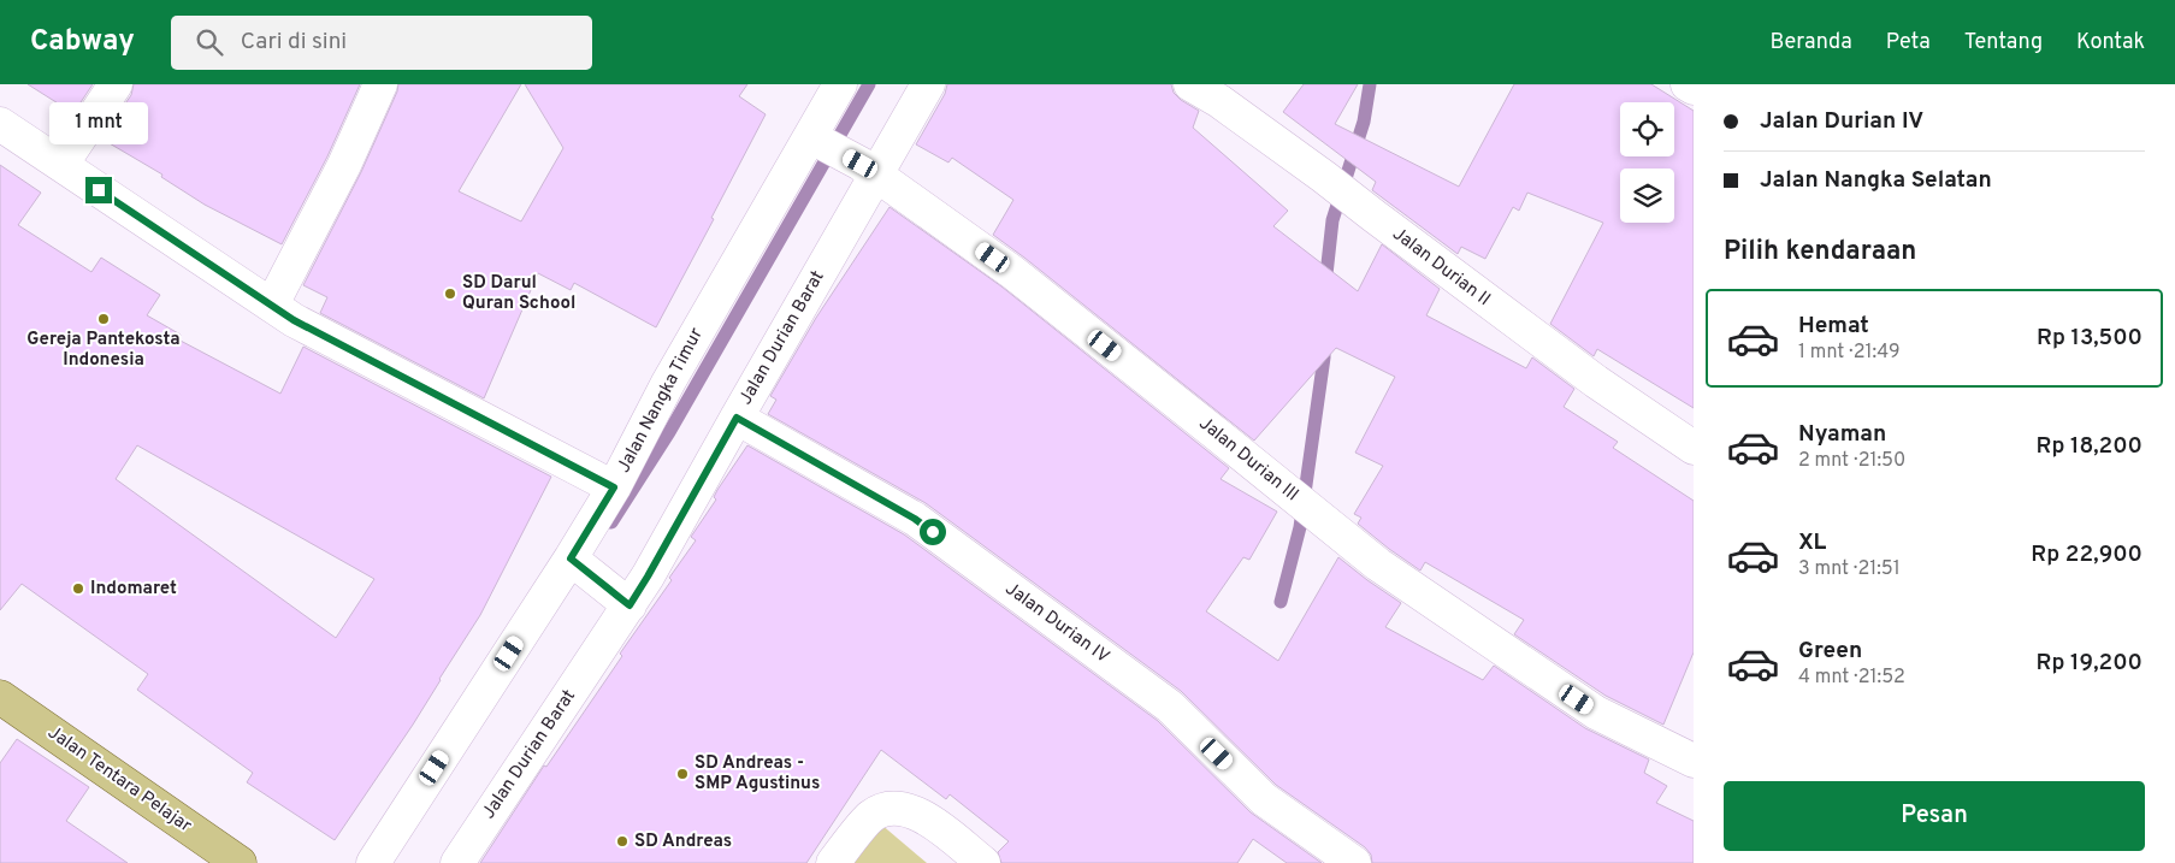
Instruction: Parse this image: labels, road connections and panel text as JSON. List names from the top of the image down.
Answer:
{
  "streets": {
    "main road": ["Jalan Tentara Pelajar"],
    "street": [
      "Jalan Durian II",
      "Jalan Durian Barat",
      "Jalan Nangka Timur",
      "Jalan Durian III",
      "Jalan Durian IV"
    ]
  },
  "crossings": [
    ["Jalan Durian Barat", "Jalan Durian III"],
    ["Jalan Durian Barat", "Jalan Durian IV"],
    ["Jalan Nangka Timur", "Jalan Durian III"]
  ],
  "places": [
    "SD Darul Quran School",
    "Gereja Pantekosta Indonesia",
    "Indomaret",
    "SD Andreas - SMP Agustinus",
    "SD Andreas"
  ],
  "page": {
    "header": "Cabway",
    "search": "Cari di sini",
    "nav": [
      "Beranda",
      "Peta",
      "Tentang",
      "Kontak"
    ],
    "banner": ["Jalan Durian IV", "Jalan Nangka Selatan"],
    "bubble": "1 mnt",
    "heading": "Pilih kendaraan",
    "list": [
      {
        "name": "Hemat",
        "note": "1 mnt · 21:49",
        "value": "Rp 13,500"
      },
      {
        "name": "Nyaman",
        "note": "2 mnt · 21:50",
        "value": "Rp 18,200"
      },
      {
        "name": "XL",
        "note": "3 mnt · 21:51",
        "value": "Rp 22,900"
      },
      {
        "name": "Green",
        "note": "4 mnt · 21:52",
        "value": "Rp 19,200"
      }
    ],
    "buttons": "Pesan"
  }
}
